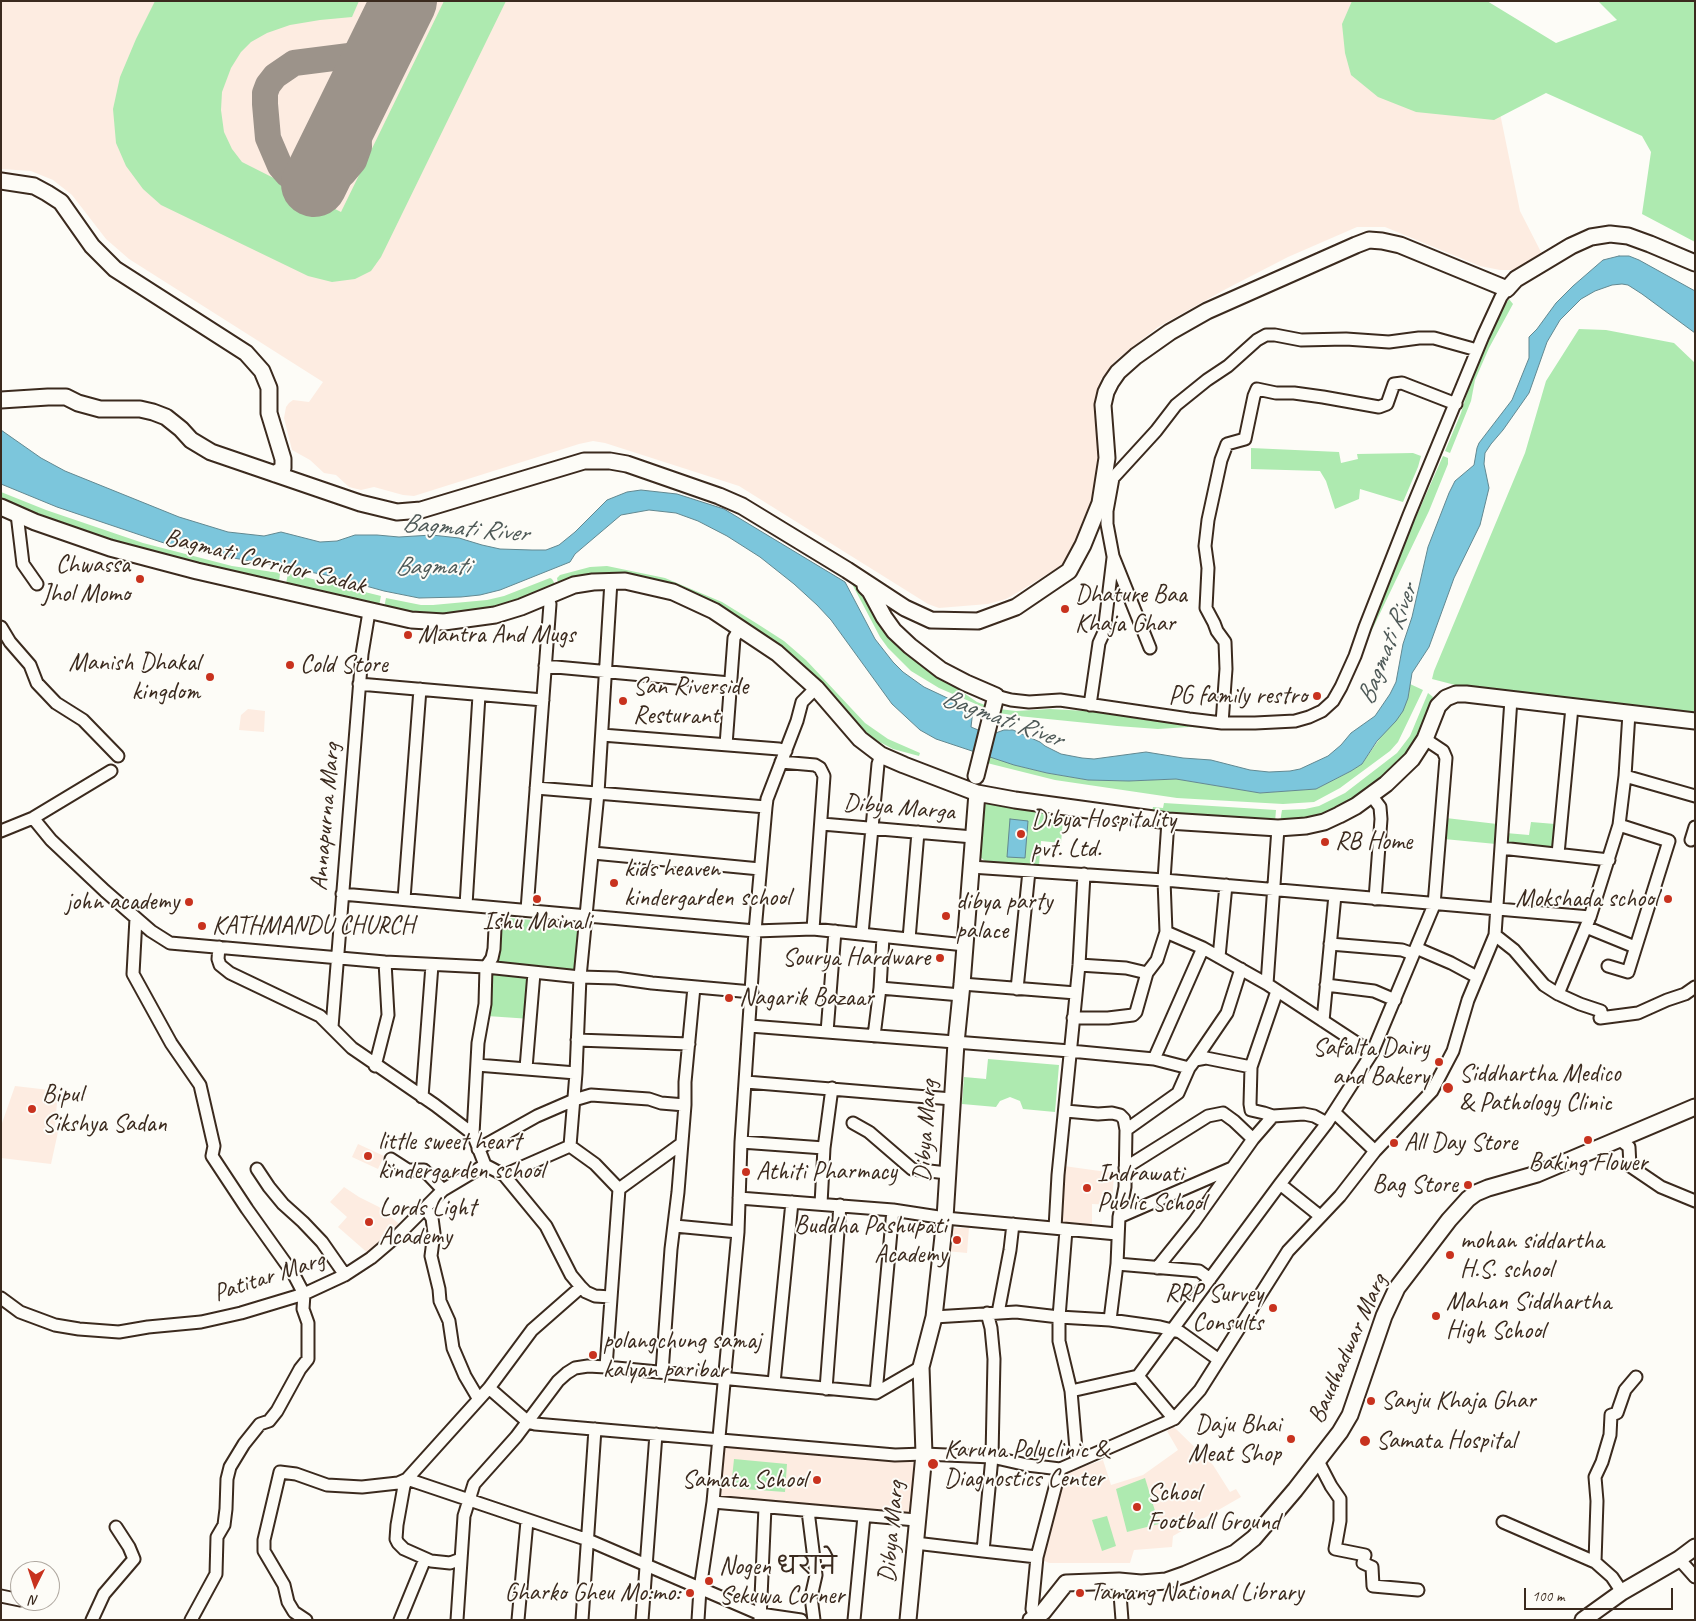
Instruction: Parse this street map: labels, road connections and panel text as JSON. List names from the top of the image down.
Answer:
{
  "streets": {
    "main road": ["Bagmati Corridor Sadak", "Dibya Marg", "Baudhadwar Marg"],
    "street": ["Dibya Marga", "Annapurna Marg", "Patitar Marg"]
  },
  "crossings": [
    ["Bagmati Corridor Sadak", "Annapurna Marg"],
    ["Bagmati Corridor Sadak", "Dibya Marg"],
    ["Dibya Marga", "Dibya Marg"]
  ],
  "water": ["Bagmati River", "Bagmati"],
  "places": [
    "Chwassa Jhol Momo",
    "Dhature Baa Khaja Ghar",
    "Mantra And Mugs",
    "Cold Store",
    "Manish Dhakal kingdom",
    "PG family restro",
    "San Riverside Resturant",
    "Dibya Hospitality pvt. Ltd.",
    "RB Home",
    "kids heaven kindergarden school",
    "Ishu Mainali",
    "Mokshada school",
    "john academy",
    "dibya party palace",
    "KATHMANDU CHURCH",
    "Sourya Hardware",
    "Nagarik Bazaar",
    "Safalta Dairy and Bakery",
    "Siddhartha Medico & Pathology Clinic",
    "Bipul Sikshya Sadan",
    "Baking Flower",
    "All Day Store",
    "little sweet heart kindergarden school",
    "Athiti Pharmacy",
    "Bag Store",
    "Indrawati Public School",
    "Lords Light Academy",
    "Buddha Pashupati Academy",
    "mohan siddartha H.S. school",
    "RRP Survey Consults",
    "Mahan Siddhartha High School",
    "polangchung samaj kalyan paribar",
    "Sanju Khaja Ghar",
    "Daju Bhai Meat Shop",
    "Samata Hospital",
    "Karuna Polyclinic & Diagnostics Center",
    "Samata School",
    "School Football Ground",
    "Nogen धराने Sekuwa Corner",
    "Gharko Gheu Mo:mo:",
    "Tamang National Library"
  ],
  "scale_bar": "100 m",
  "north": "bottom"
}
